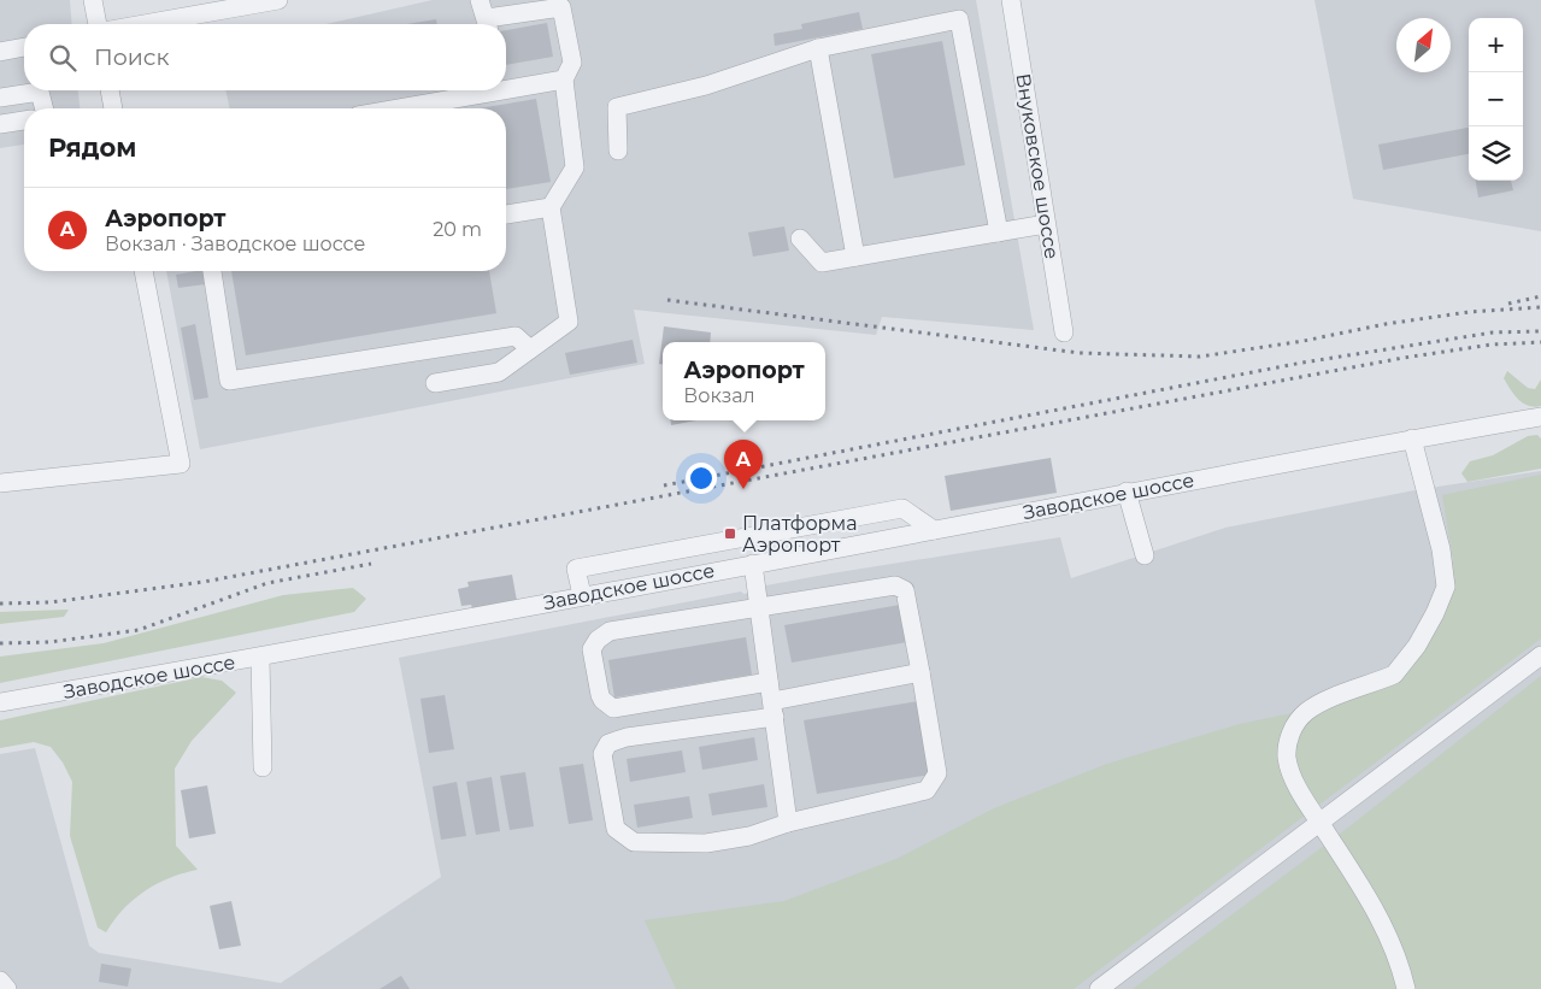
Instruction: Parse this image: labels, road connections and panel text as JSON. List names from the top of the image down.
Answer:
{
  "streets": {
    "street": ["Внуковское шоссе", "Заводское шоссе"]
  },
  "places": {
    "transit": ["Платформа Аэропорт"]
  },
  "north": "top right",
  "page": {
    "map_buttons": ["+", "−"],
    "search": "Поиск",
    "heading": "Рядом",
    "list": [
      {
        "mark": "A",
        "name": "Аэропорт",
        "note": "Вокзал · Заводское шоссе",
        "value": "20 m"
      }
    ],
    "popup": ["Аэропорт", "Вокзал"],
    "pins": "A"
  }
}
